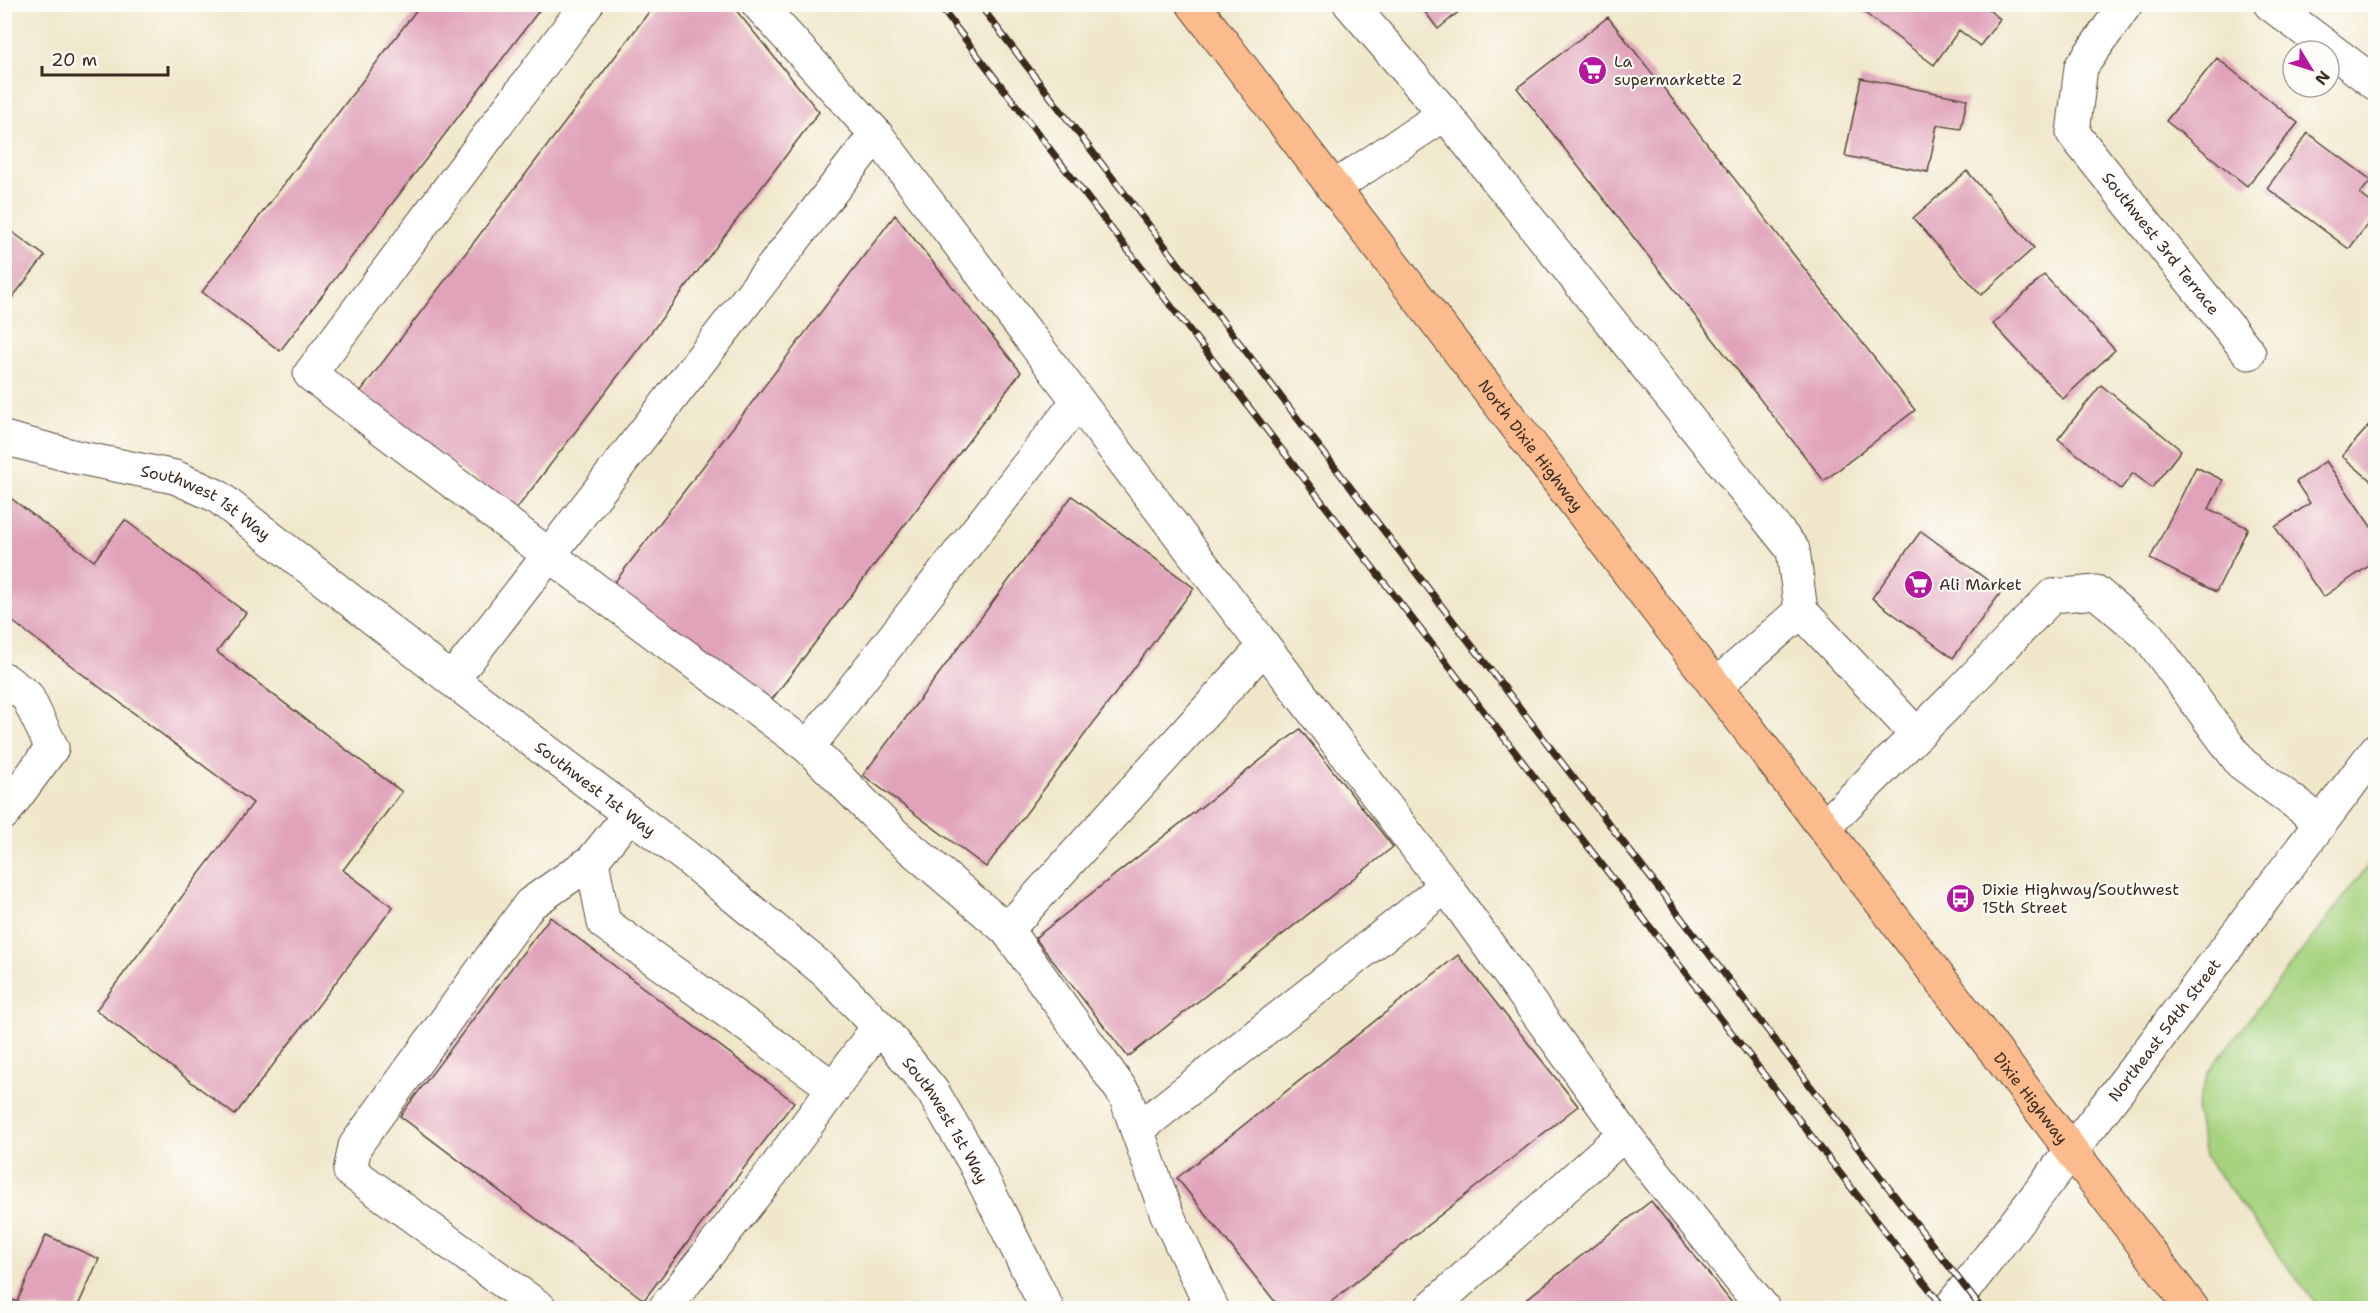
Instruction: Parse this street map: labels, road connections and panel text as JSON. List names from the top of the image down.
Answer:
{
  "streets": {
    "main road": ["North Dixie Highway", "Dixie Highway"],
    "street": ["Southwest 3rd Terrace", "Southwest 1st Way", "Northeast 54th Street"]
  },
  "crossings": [
    ["North Dixie Highway", "Dixie Highway"],
    ["Northeast 54th Street", "Dixie Highway"]
  ],
  "places": {
    "supermarket": ["La supermarkette 2", "Ali Market"],
    "bus stop": ["Dixie Highway/Southwest 15th Street"]
  },
  "scale_bar": "20 m",
  "north": "bottom right"
}
